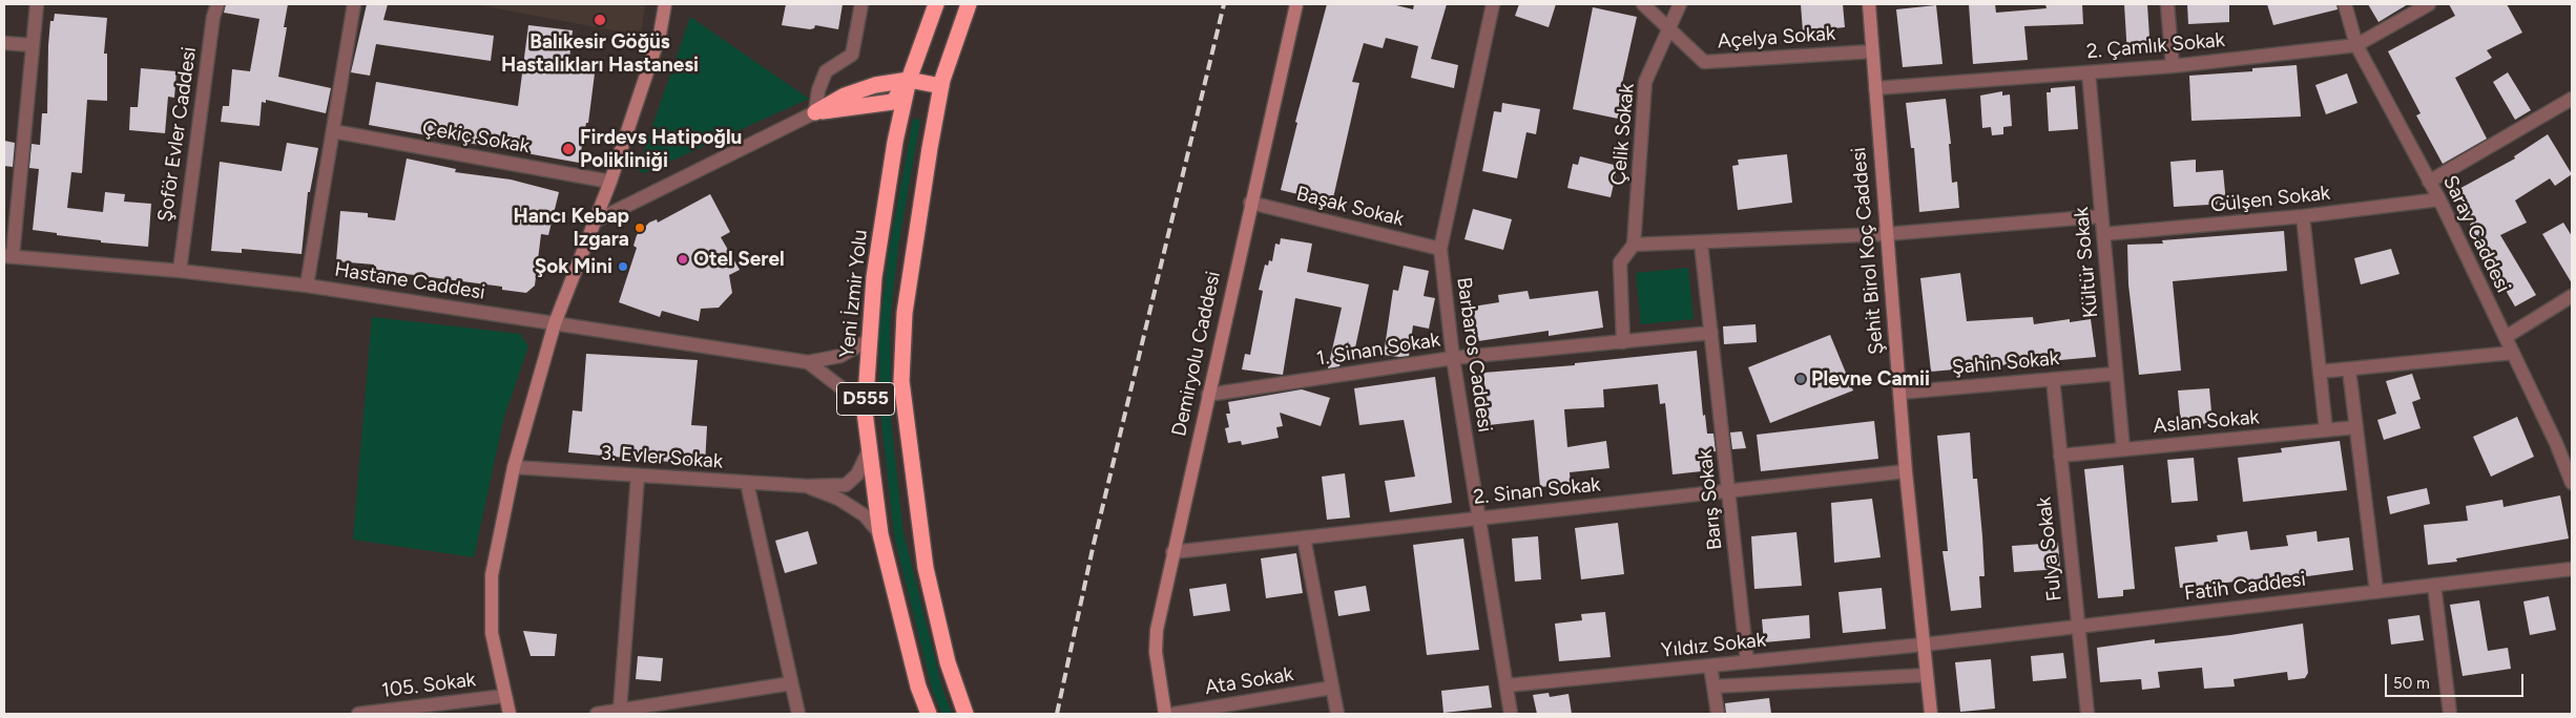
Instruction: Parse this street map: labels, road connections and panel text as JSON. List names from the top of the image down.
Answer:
{
  "streets": {
    "highway": ["Yeni İzmir Yolu", "D555"],
    "main road": ["Şehit Birol Koç Caddesi", "Demiryolu Caddesi"],
    "street": [
      "Açelya Sokak",
      "2. Çamlık Sokak",
      "Şoför Evler Caddesi",
      "Çelik Sokak",
      "Çekiç Sokak",
      "Gülşen Sokak",
      "Başak Sokak",
      "Saray Caddesi",
      "Kültür Sokak",
      "Hastane Caddesi",
      "1. Sinan Sokak",
      "Barbaros Caddesi",
      "Şahin Sokak",
      "Aslan Sokak",
      "3. Evler Sokak",
      "2. Sinan Sokak",
      "Barış Sokak",
      "Fulya Sokak",
      "Fatih Caddesi",
      "Yıldız Sokak",
      "Ata Sokak",
      "105. Sokak"
    ]
  },
  "crossings": [
    ["Açelya Sokak", "Çelik Sokak"],
    ["Açelya Sokak", "Şehit Birol Koç Caddesi"],
    ["2. Çamlık Sokak", "Saray Caddesi"],
    ["2. Çamlık Sokak", "Şehit Birol Koç Caddesi"],
    ["2. Çamlık Sokak", "Kültür Sokak"],
    ["Şoför Evler Caddesi", "Hastane Caddesi"],
    ["Gülşen Sokak", "Saray Caddesi"],
    ["Gülşen Sokak", "Kültür Sokak"],
    ["Başak Sokak", "Demiryolu Caddesi"],
    ["Başak Sokak", "Barbaros Caddesi"],
    ["Şehit Birol Koç Caddesi", "Şahin Sokak"],
    ["Şehit Birol Koç Caddesi", "2. Sinan Sokak"],
    ["Şehit Birol Koç Caddesi", "Fatih Caddesi"],
    ["Şehit Birol Koç Caddesi", "Yıldız Sokak"],
    ["Kültür Sokak", "Şahin Sokak"],
    ["Kültür Sokak", "Aslan Sokak"],
    ["1. Sinan Sokak", "Demiryolu Caddesi"],
    ["1. Sinan Sokak", "Barbaros Caddesi"],
    ["1. Sinan Sokak", "Barış Sokak"],
    ["Demiryolu Caddesi", "2. Sinan Sokak"],
    ["Barbaros Caddesi", "2. Sinan Sokak"],
    ["Barbaros Caddesi", "Yıldız Sokak"],
    ["Şahin Sokak", "Fulya Sokak"],
    ["Aslan Sokak", "Fulya Sokak"],
    ["2. Sinan Sokak", "Barış Sokak"],
    ["Barış Sokak", "Yıldız Sokak"],
    ["Fulya Sokak", "Fatih Caddesi"],
    ["Fatih Caddesi", "Yıldız Sokak"]
  ],
  "places": [
    "Balıkesir Göğüs Hastalıkları Hastanesi",
    "Firdevs Hatipoğlu Polikliniği",
    "Hancı Kebap Izgara",
    "Otel Serel",
    "Şok Mini",
    "Plevne Camii"
  ],
  "scale_bar": "50 m"
}
